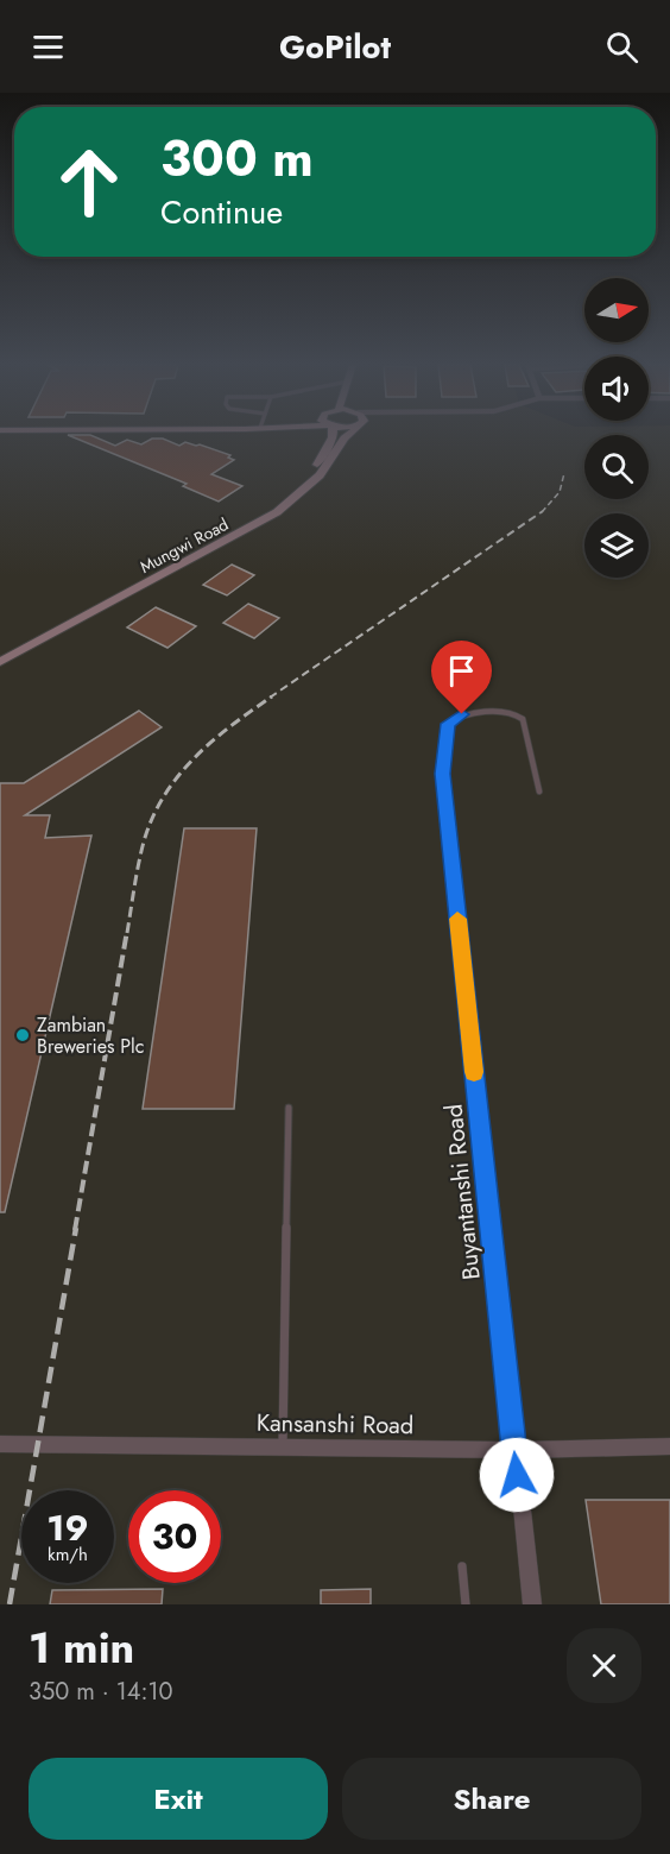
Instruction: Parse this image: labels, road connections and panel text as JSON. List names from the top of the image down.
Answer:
{
  "streets": {
    "main road": ["Mungwi Road"],
    "street": ["Buyantanshi Road", "Kansanshi Road"]
  },
  "crossings": [
    ["Buyantanshi Road", "Kansanshi Road"]
  ],
  "places": ["Zambian Breweries Plc"],
  "north": "right",
  "page": {
    "header": "GoPilot",
    "turn": ["300 m", "Continue"],
    "speed": "19 km/h",
    "limit": "30",
    "heading": ["1 min", "350 m · 14:10"],
    "buttons": ["Exit", "Share"]
  }
}
